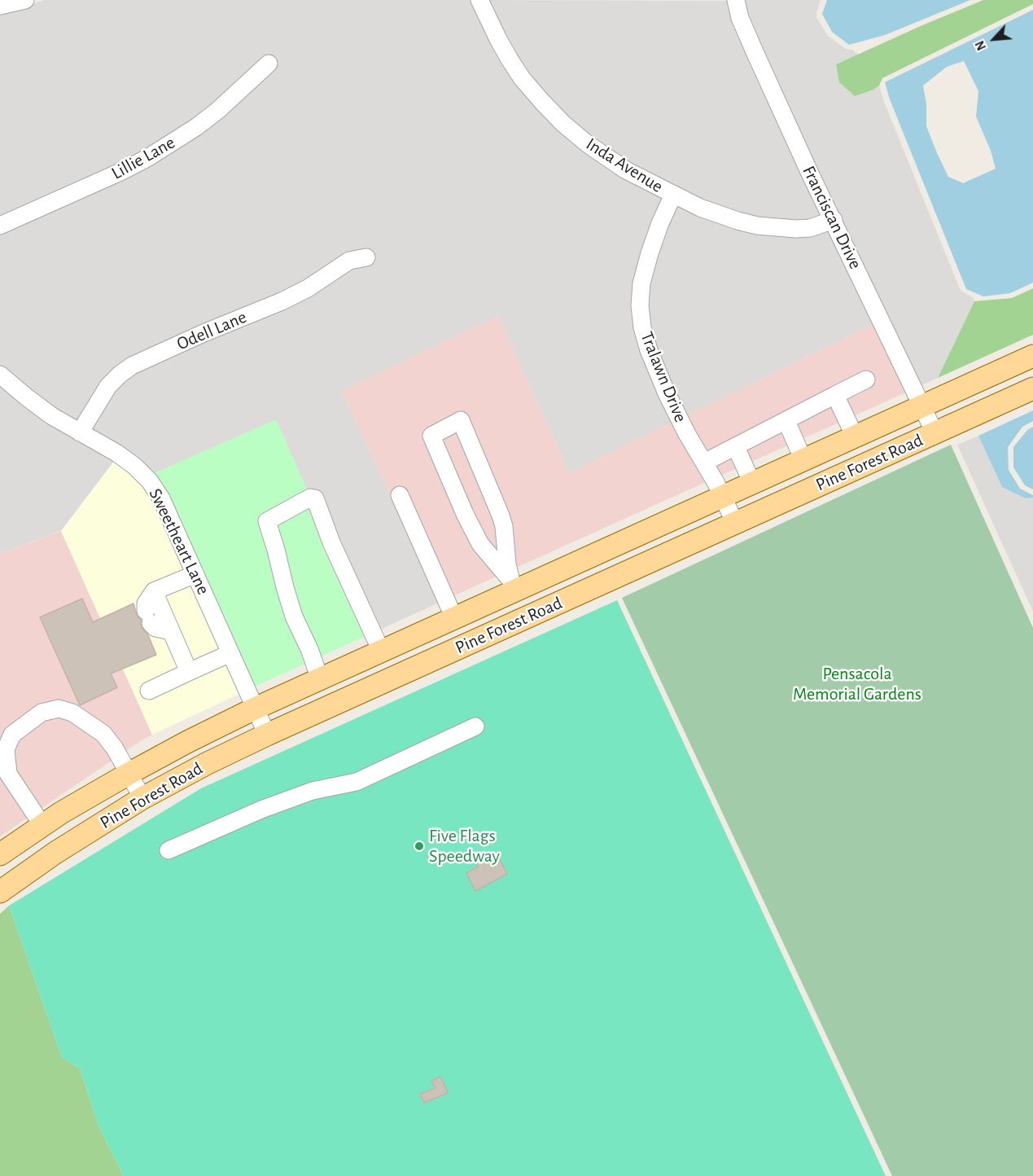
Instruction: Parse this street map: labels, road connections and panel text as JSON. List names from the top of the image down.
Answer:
{
  "streets": {
    "main road": ["Pine Forest Road"],
    "street": [
      "Lillie Lane",
      "Inda Avenue",
      "Franciscan Drive",
      "Odell Lane",
      "Tralawn Drive",
      "Sweetheart Lane"
    ]
  },
  "crossings": [
    ["Inda Avenue", "Franciscan Drive"],
    ["Inda Avenue", "Tralawn Drive"],
    ["Franciscan Drive", "Pine Forest Road"],
    ["Odell Lane", "Sweetheart Lane"],
    ["Tralawn Drive", "Pine Forest Road"],
    ["Pine Forest Road", "Sweetheart Lane"]
  ],
  "parks": ["Pensacola Memorial Gardens"],
  "places": ["Five Flags Speedway"],
  "north": "bottom left"
}
